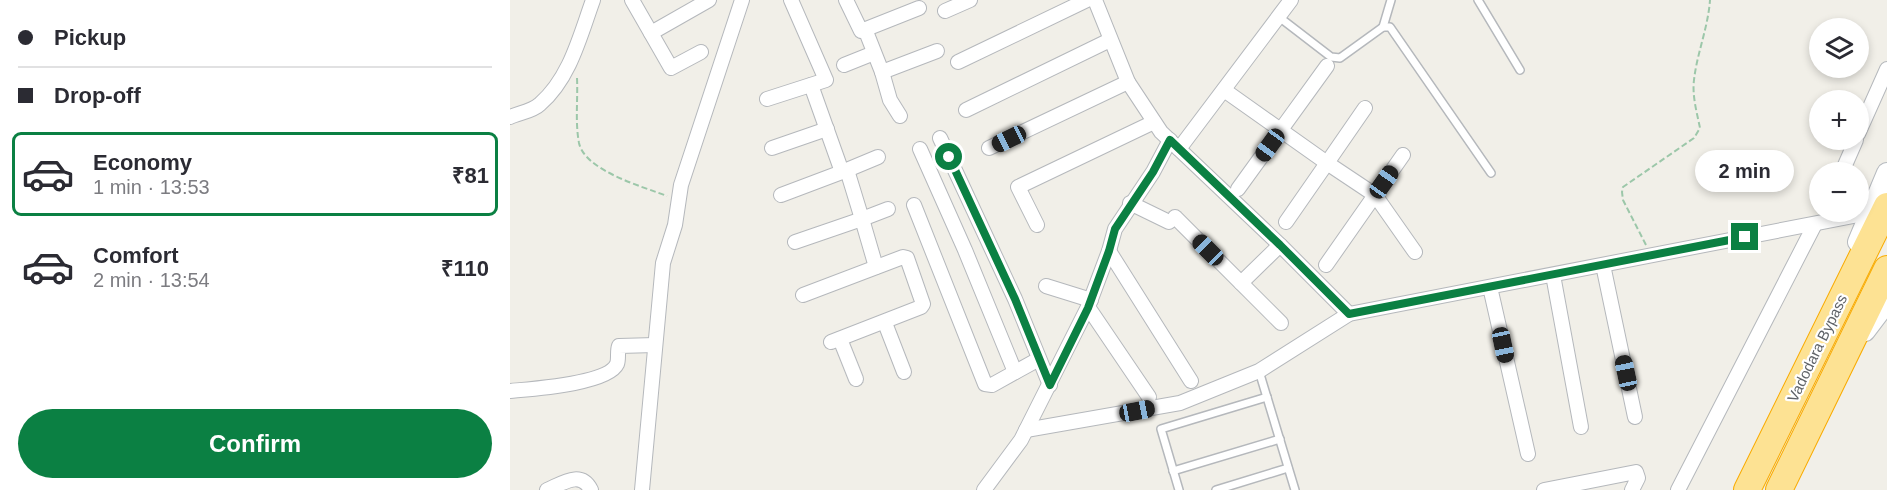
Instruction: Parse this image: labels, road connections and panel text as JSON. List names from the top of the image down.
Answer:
{
  "streets": {
    "highway": ["Vadodara Bypass"]
  },
  "page": {
    "banner": ["Pickup", "Drop-off"],
    "map_buttons": ["+", "−"],
    "list": [
      {
        "name": "Economy",
        "note": "1 min · 13:53",
        "value": "₹81"
      },
      {
        "name": "Comfort",
        "note": "2 min · 13:54",
        "value": "₹110"
      }
    ],
    "bubble": "2 min",
    "buttons": "Confirm"
  }
}
